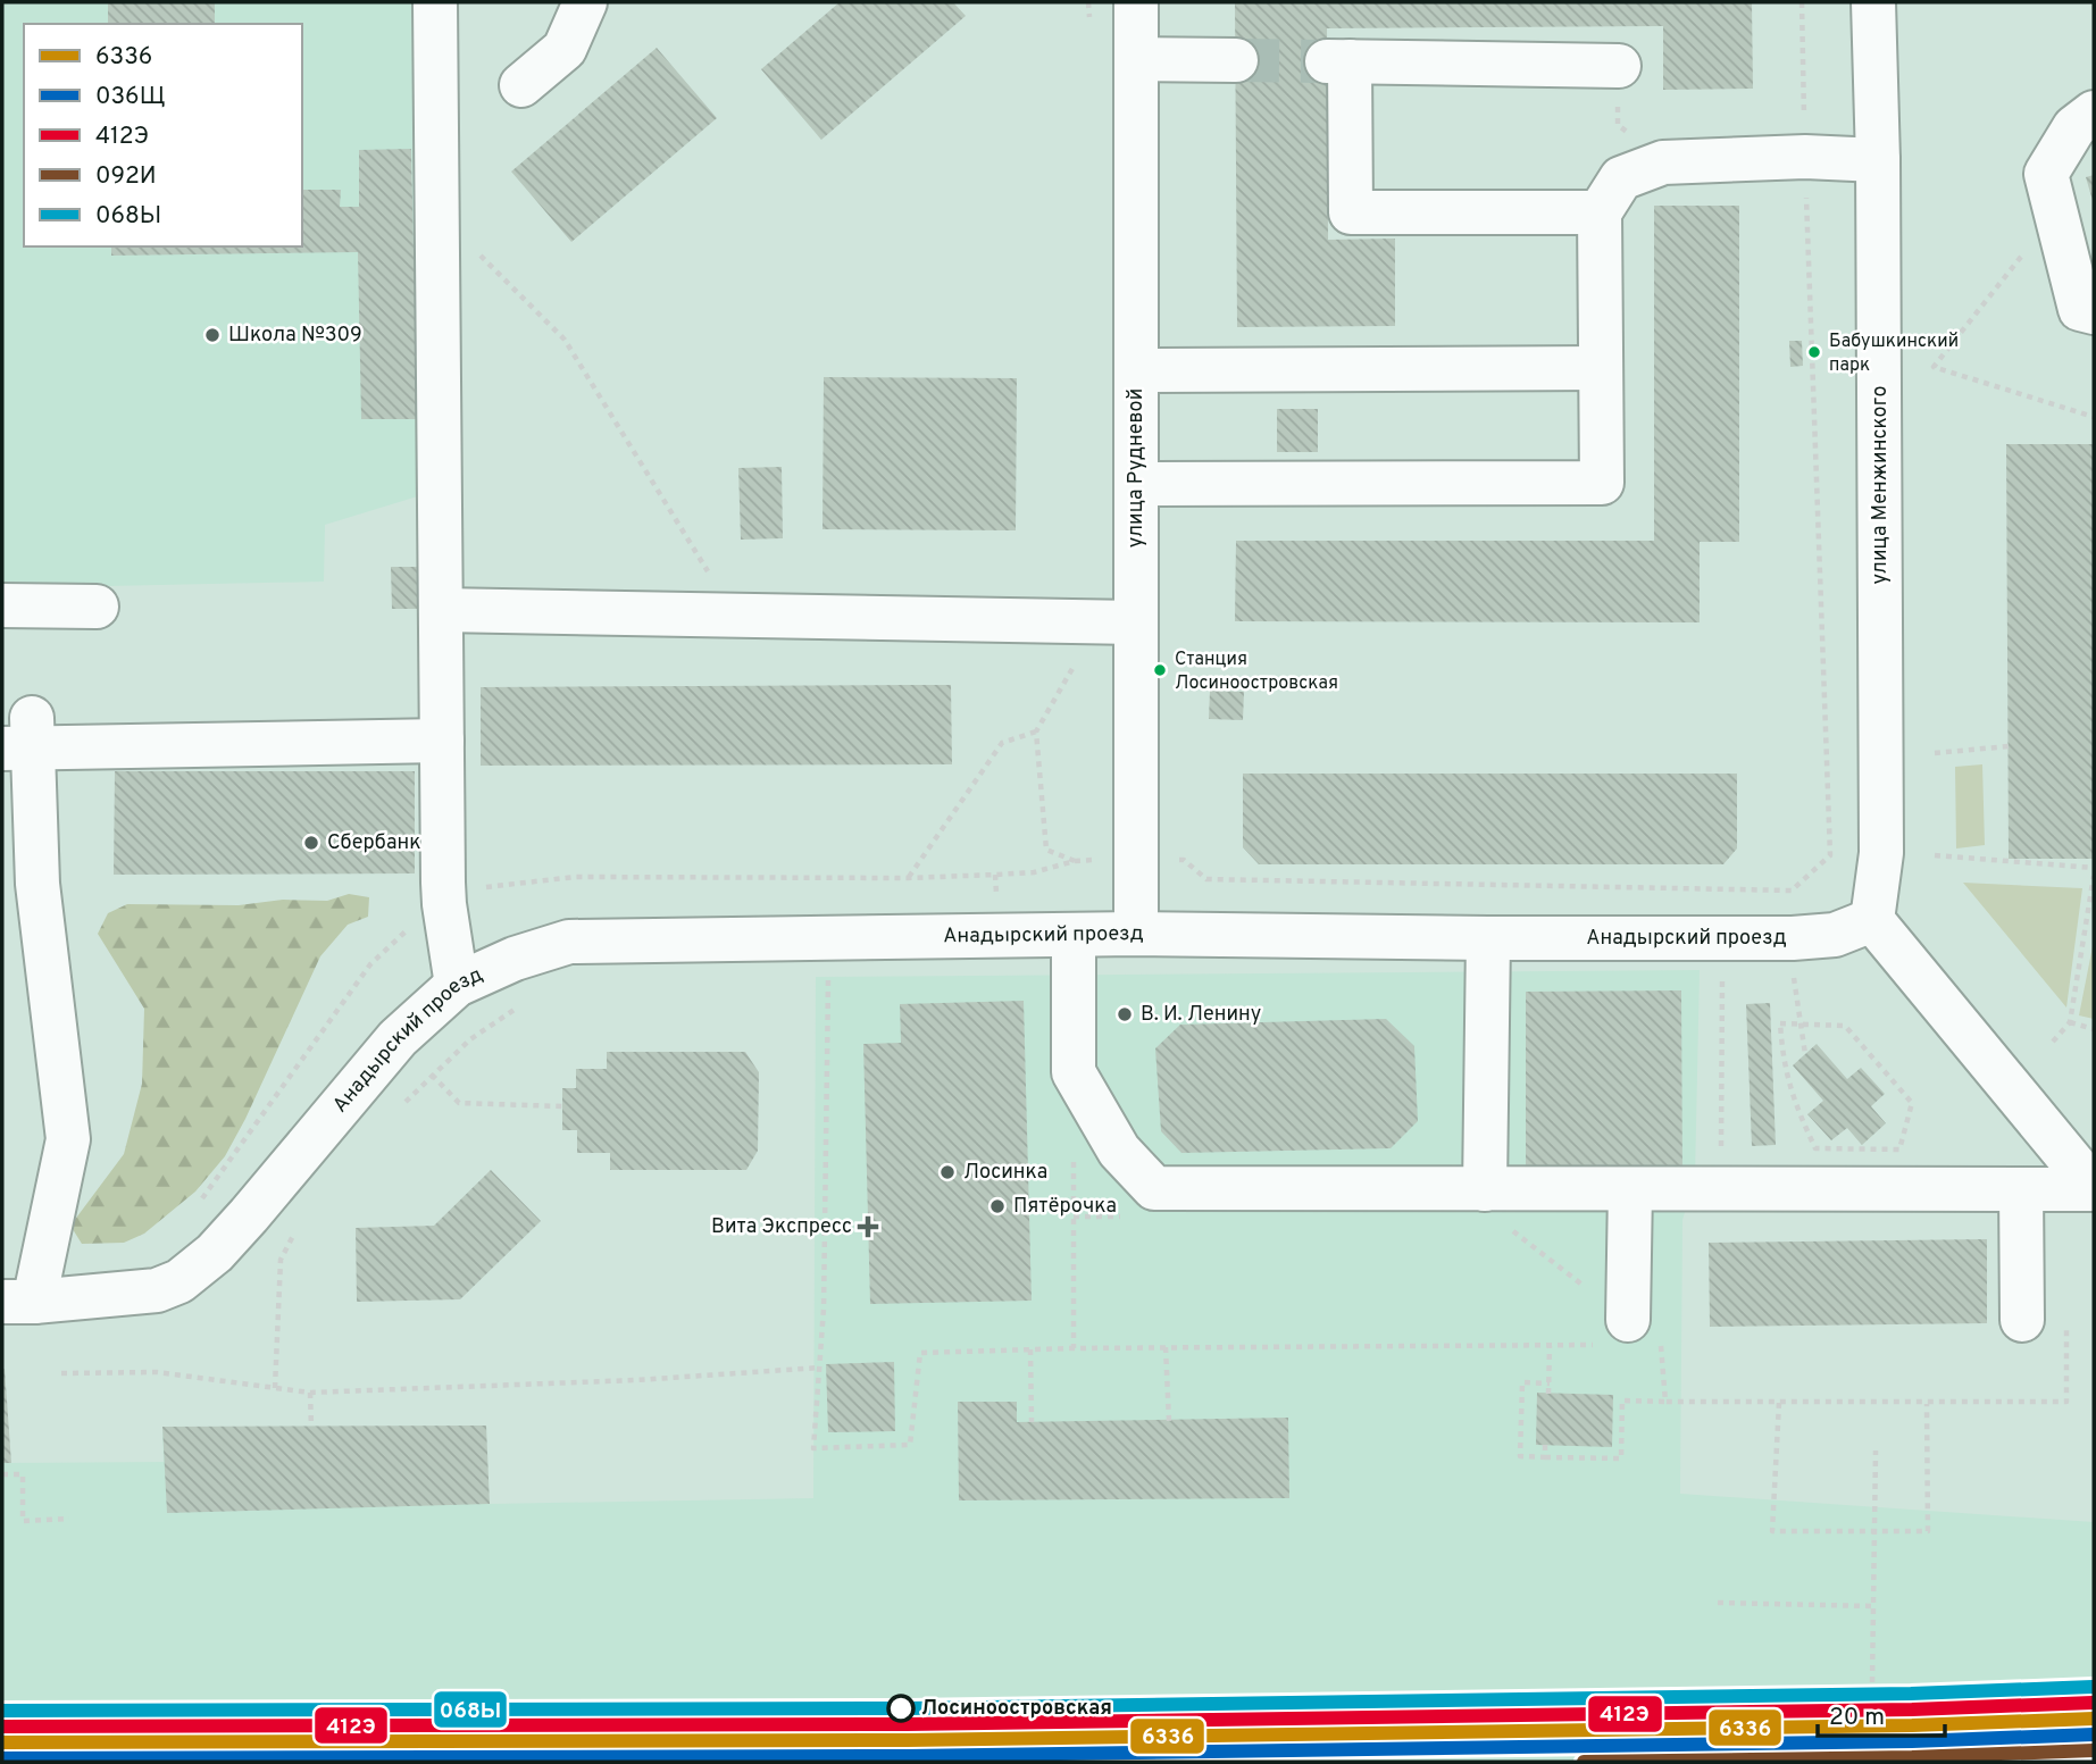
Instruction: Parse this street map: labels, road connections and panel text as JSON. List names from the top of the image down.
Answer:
{
  "streets": {
    "street": ["улица Рудневой", "улица Менжинского", "Анадырский проезд"]
  },
  "crossings": [
    ["улица Рудневой", "Анадырский проезд"],
    ["улица Менжинского", "Анадырский проезд"]
  ],
  "places": {
    "other": [
      "Школа №309",
      "Бабушкинский парк",
      "Станция Лосиноостровская",
      "Сбербанк",
      "В. И. Ленину",
      "Лосинка",
      "Пятёрочка",
      "Лосиноостровская"
    ],
    "health": ["Вита Экспресс"]
  },
  "lines": [
    "transit line 068Ы",
    "transit line 412Э",
    "transit line 6336",
    "transit line 036Щ",
    "transit line 092И"
  ],
  "legend": [
    "6336",
    "036Щ",
    "412Э",
    "092И",
    "068Ы"
  ],
  "scale_bar": "20 m"
}
